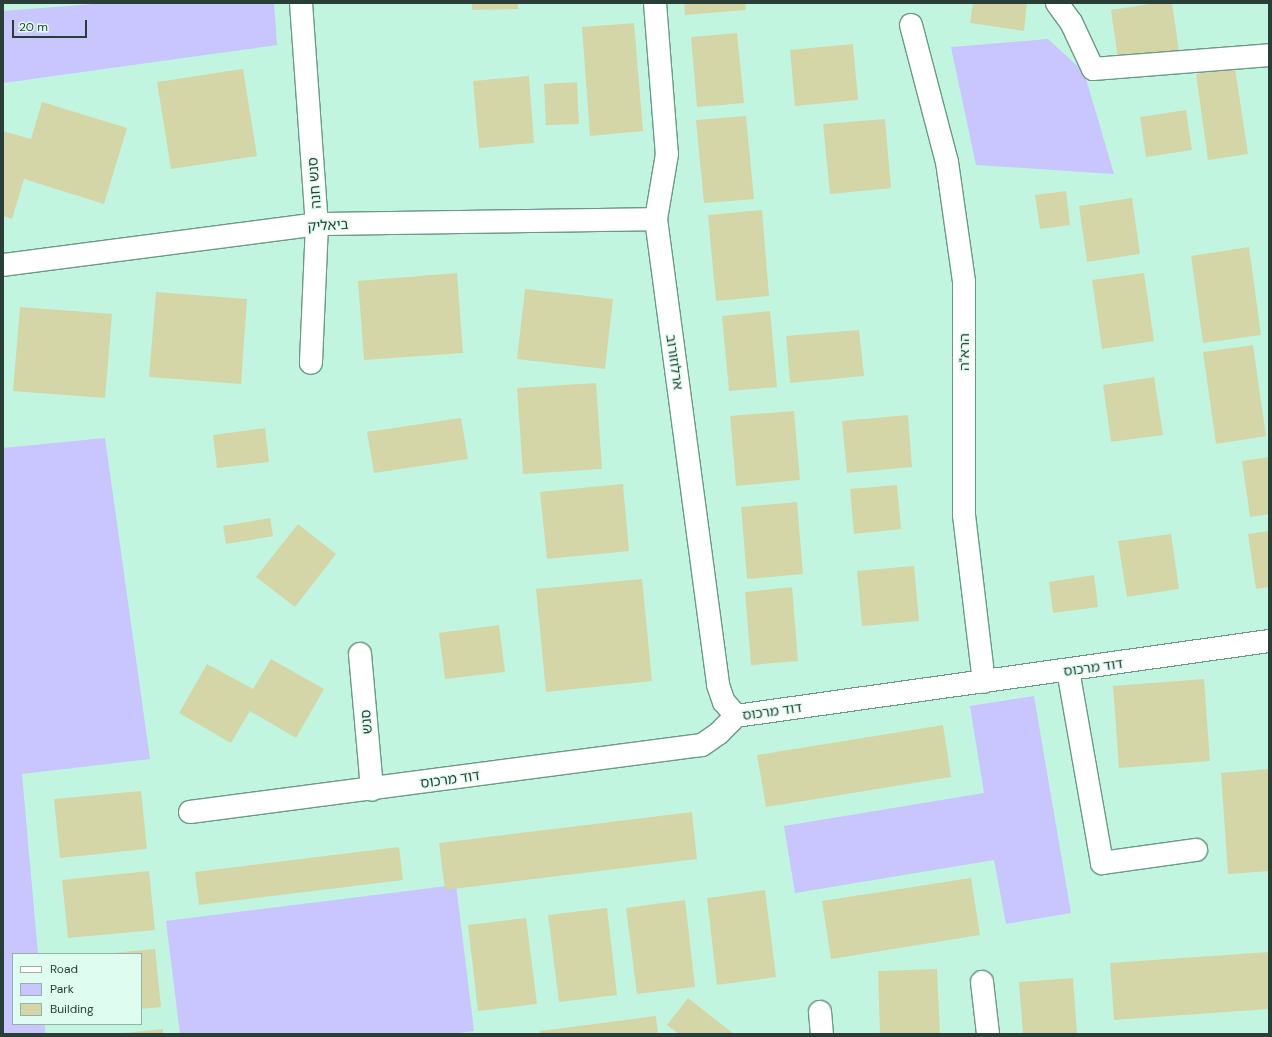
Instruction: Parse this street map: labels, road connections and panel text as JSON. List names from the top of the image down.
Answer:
{
  "streets": {
    "street": [
      "סנש חנה",
      "ביאליק",
      "הרא\"ה",
      "ארלוזורוב",
      "דוד מרכוס",
      "סנש"
    ]
  },
  "crossings": [
    ["סנש חנה", "ביאליק"],
    ["ביאליק", "ארלוזורוב"],
    ["הרא\"ה", "דוד מרכוס"],
    ["ארלוזורוב", "דוד מרכוס"],
    ["דוד מרכוס", "סנש"]
  ],
  "legend": ["Road", "Park", "Building"],
  "scale_bar": "20 m"
}
